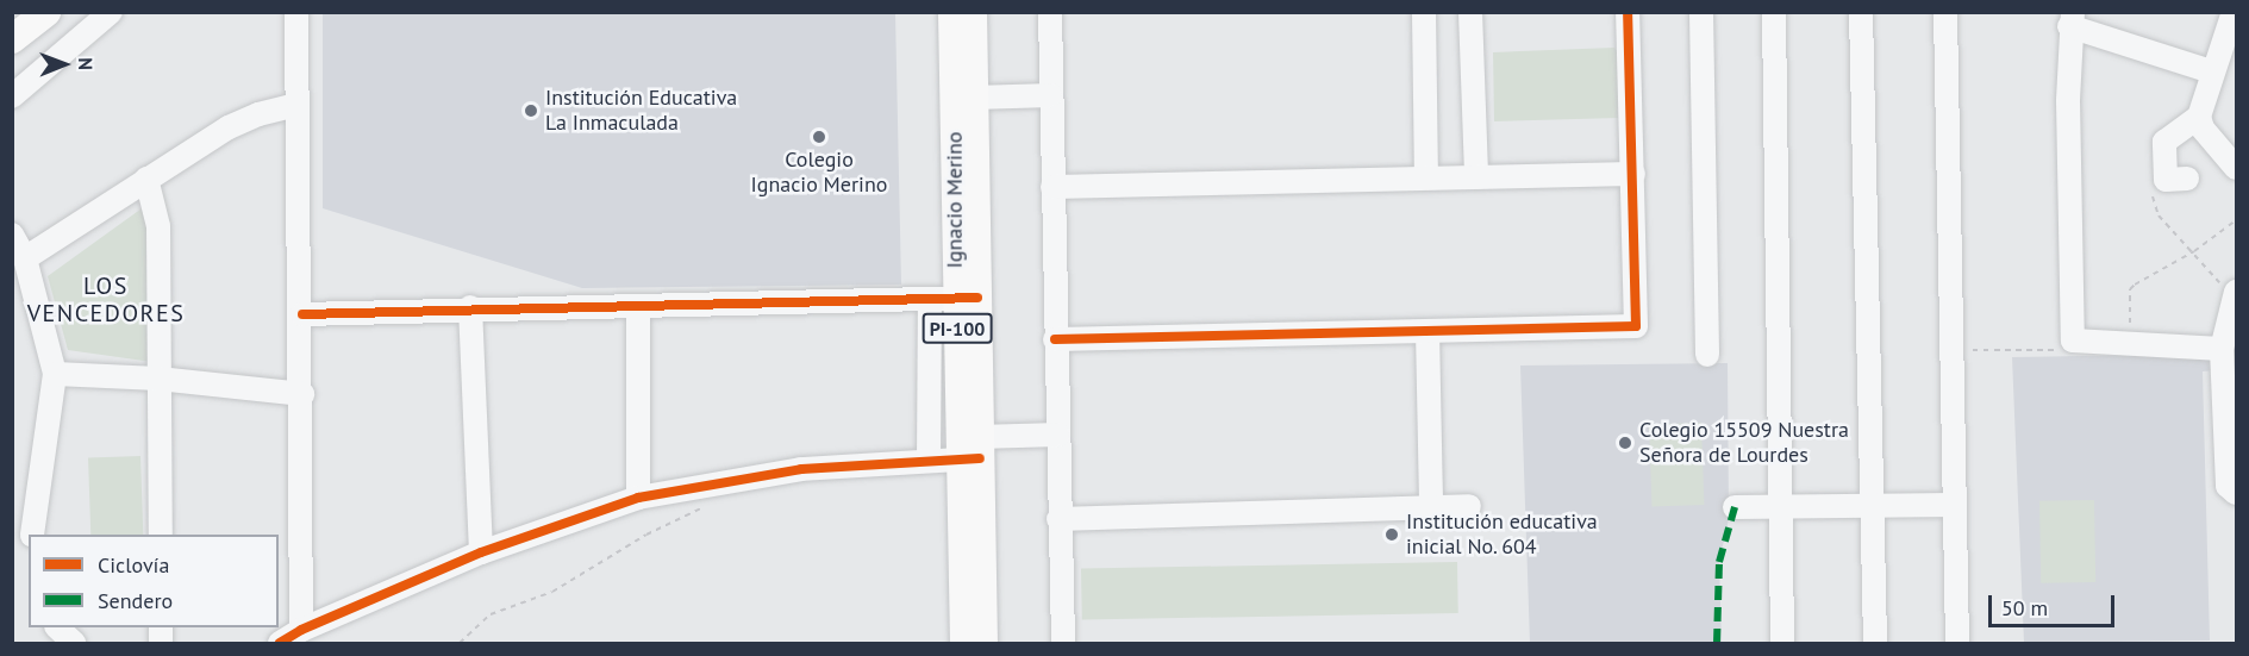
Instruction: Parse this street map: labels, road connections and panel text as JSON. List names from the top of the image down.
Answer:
{
  "streets": {
    "main road": ["Ignacio Merino", "PI-100"]
  },
  "crossings": [
    ["Ignacio Merino", "PI-100"]
  ],
  "districts": ["LOS VENCEDORES"],
  "places": [
    "Institución Educativa La Inmaculada",
    "Colegio Ignacio Merino",
    "Colegio 15509 Nuestra Señora de Lourdes",
    "Institución educativa inicial No. 604"
  ],
  "legend": ["Ciclovía", "Sendero"],
  "scale_bar": "50 m",
  "north": "right"
}
